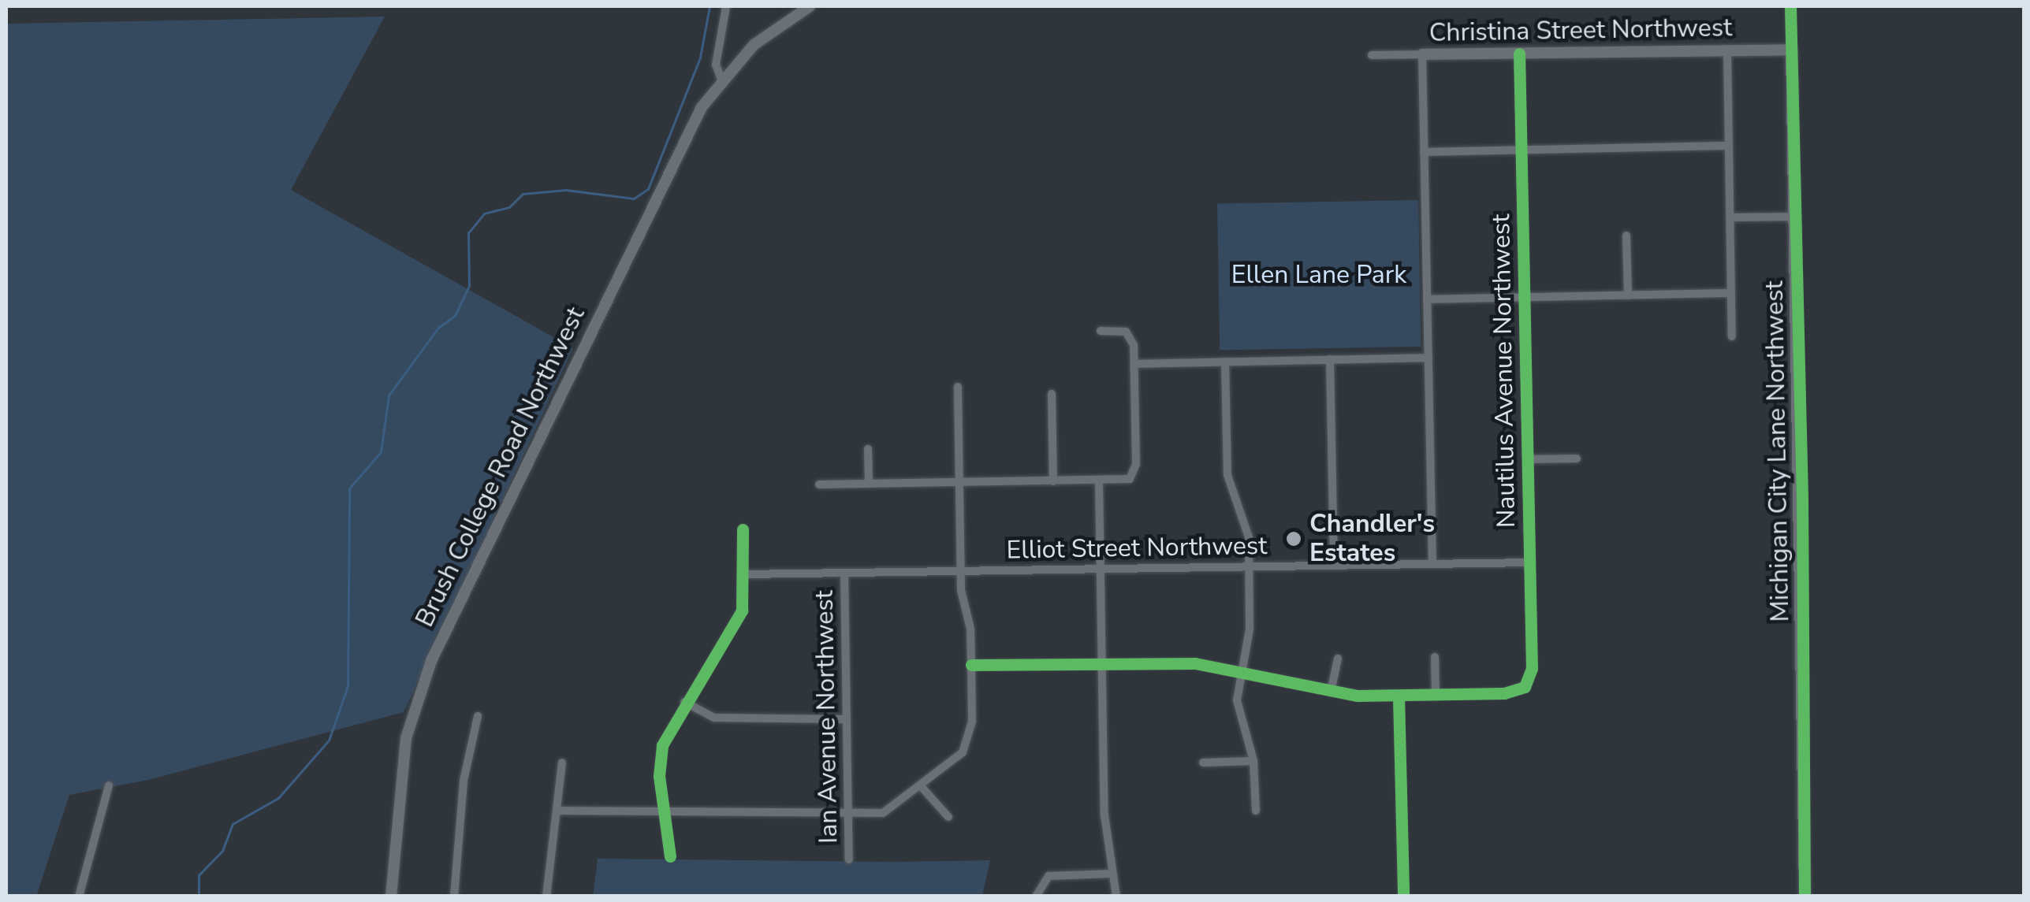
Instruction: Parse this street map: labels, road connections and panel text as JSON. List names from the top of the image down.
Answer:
{
  "streets": {
    "street": [
      "Christina Street Northwest",
      "Nautilus Avenue Northwest",
      "Michigan City Lane Northwest",
      "Brush College Road Northwest",
      "Elliot Street Northwest",
      "Ian Avenue Northwest"
    ]
  },
  "crossings": [
    ["Christina Street Northwest", "Nautilus Avenue Northwest"],
    ["Christina Street Northwest", "Michigan City Lane Northwest"],
    ["Nautilus Avenue Northwest", "Elliot Street Northwest"],
    ["Elliot Street Northwest", "Ian Avenue Northwest"]
  ],
  "parks": ["Ellen Lane Park"],
  "places": ["Chandler's Estates"]
}
